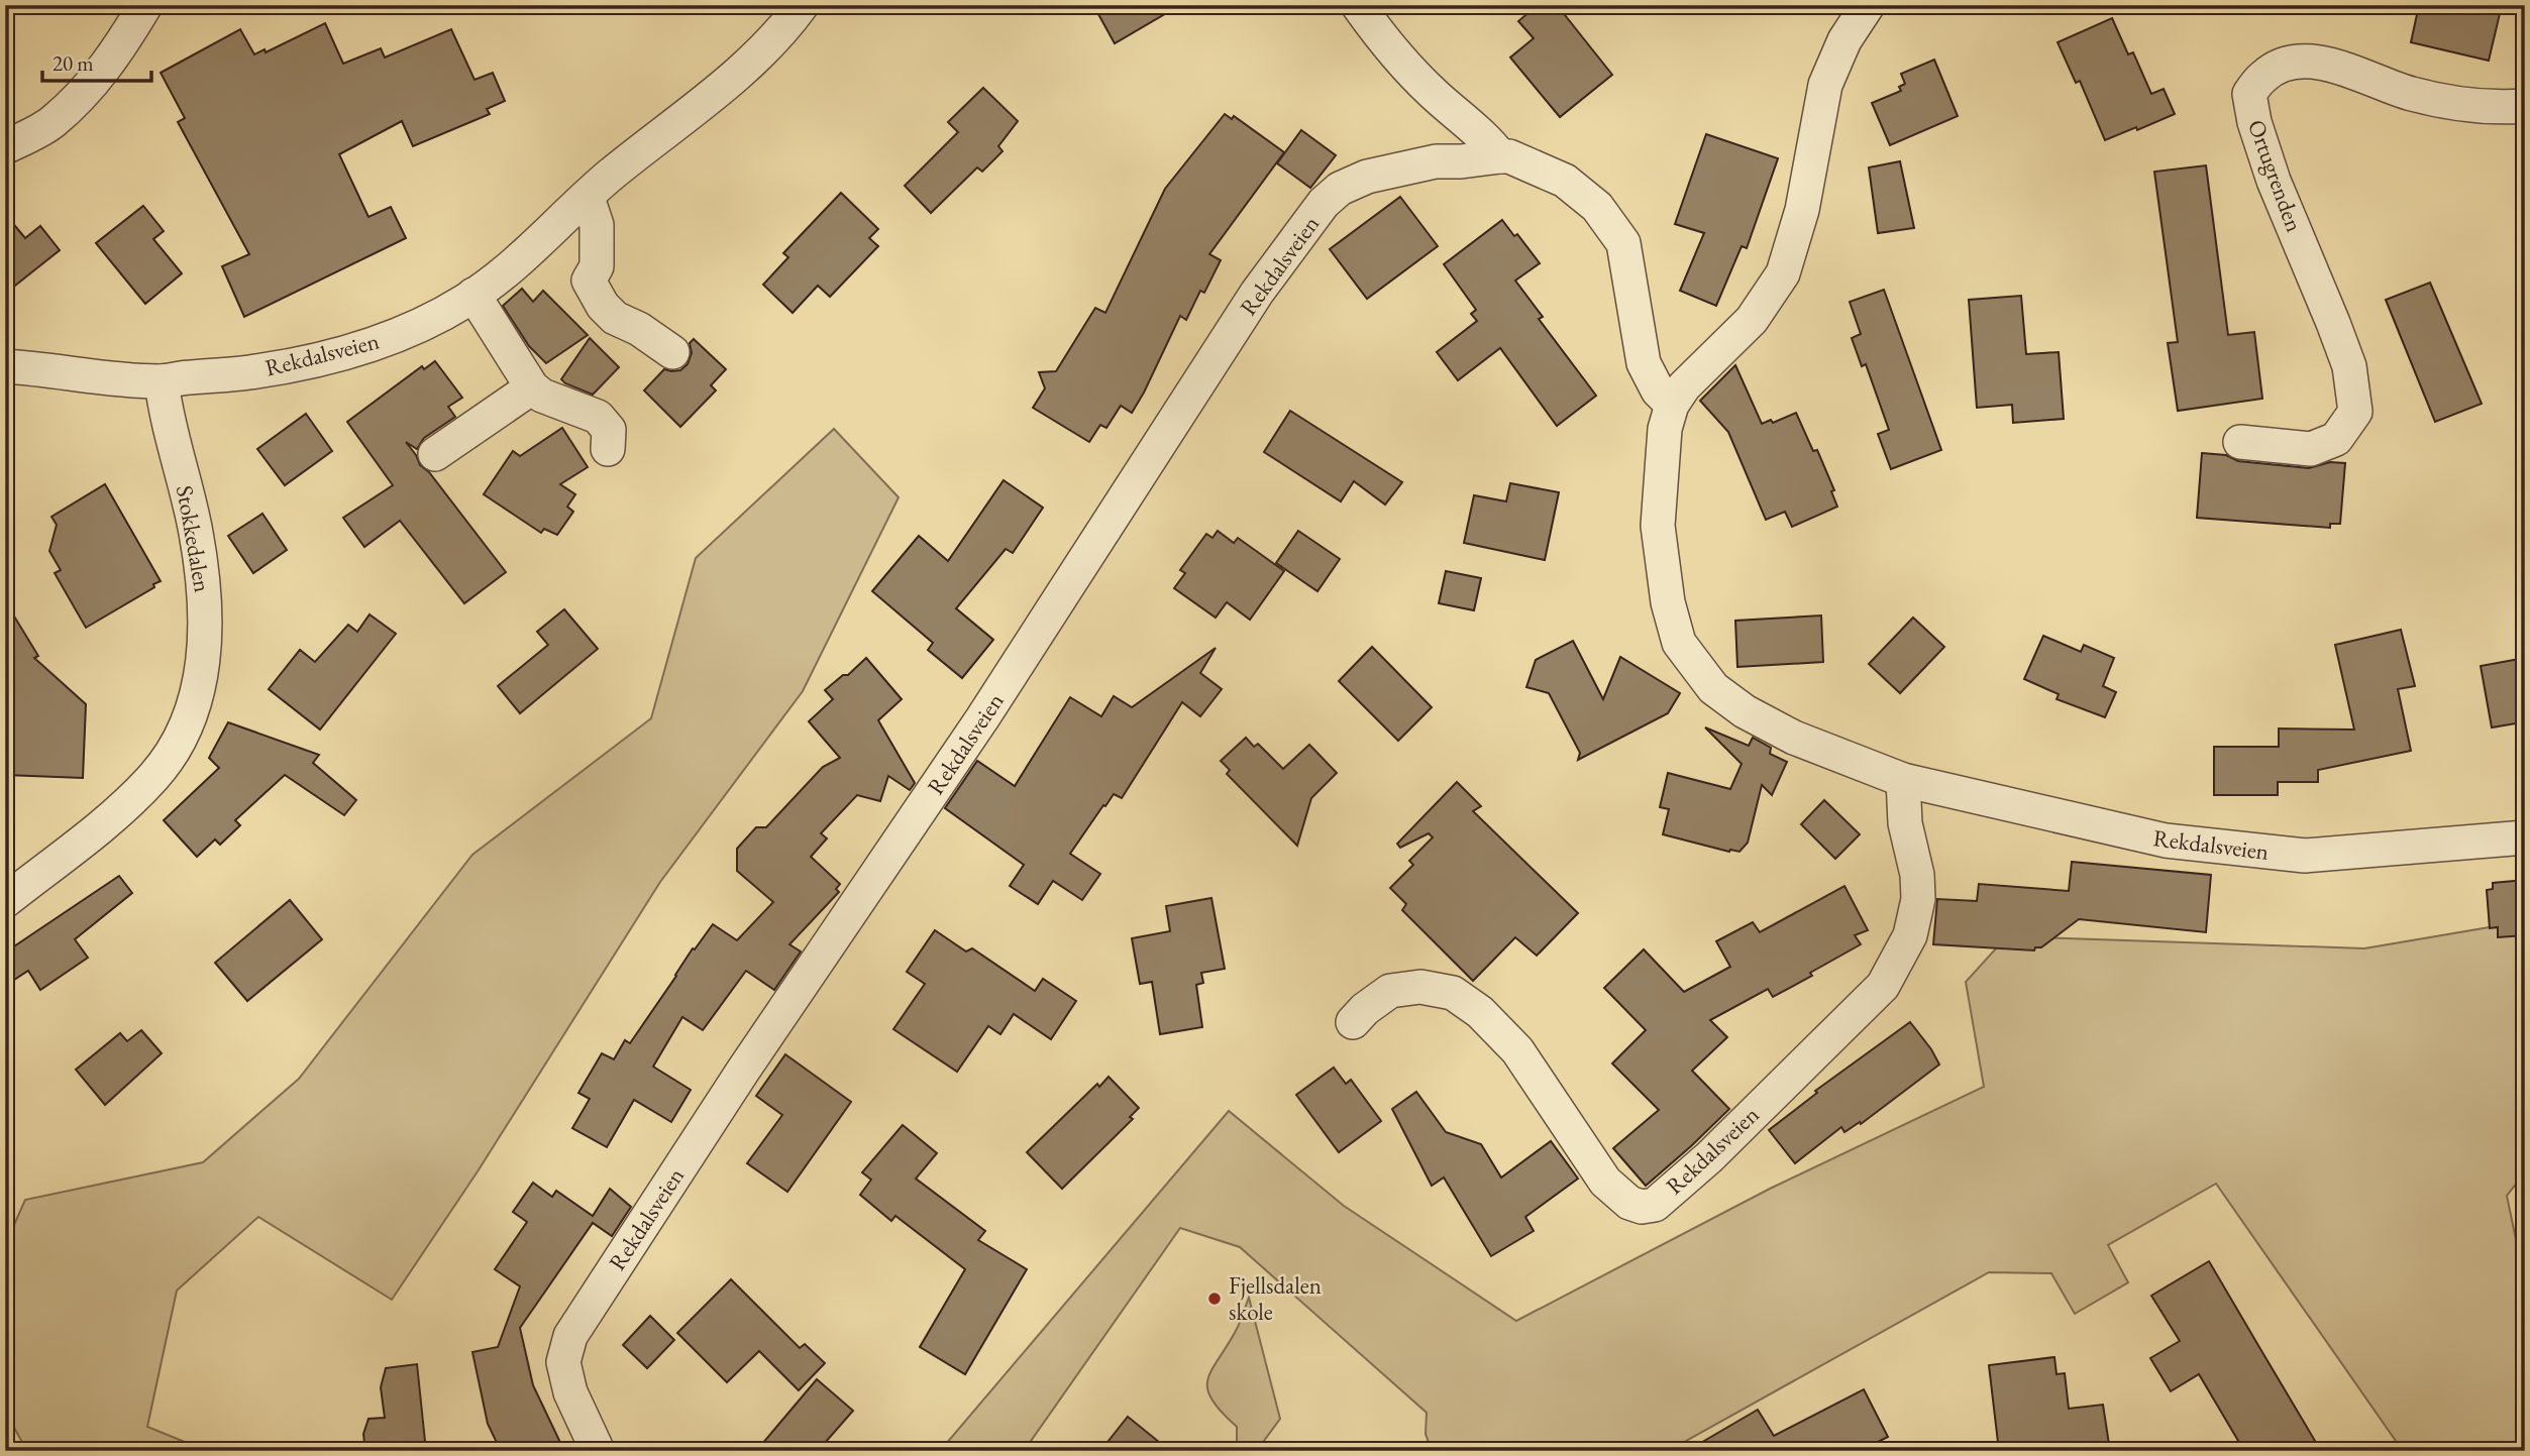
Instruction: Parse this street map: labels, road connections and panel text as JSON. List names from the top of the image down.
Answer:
{
  "streets": {
    "street": ["Ortugrenden", "Rekdalsveien", "Stokkedalen"]
  },
  "crossings": [
    ["Rekdalsveien", "Stokkedalen"]
  ],
  "places": ["Fjellsdalen skole"],
  "scale_bar": "20 m"
}
